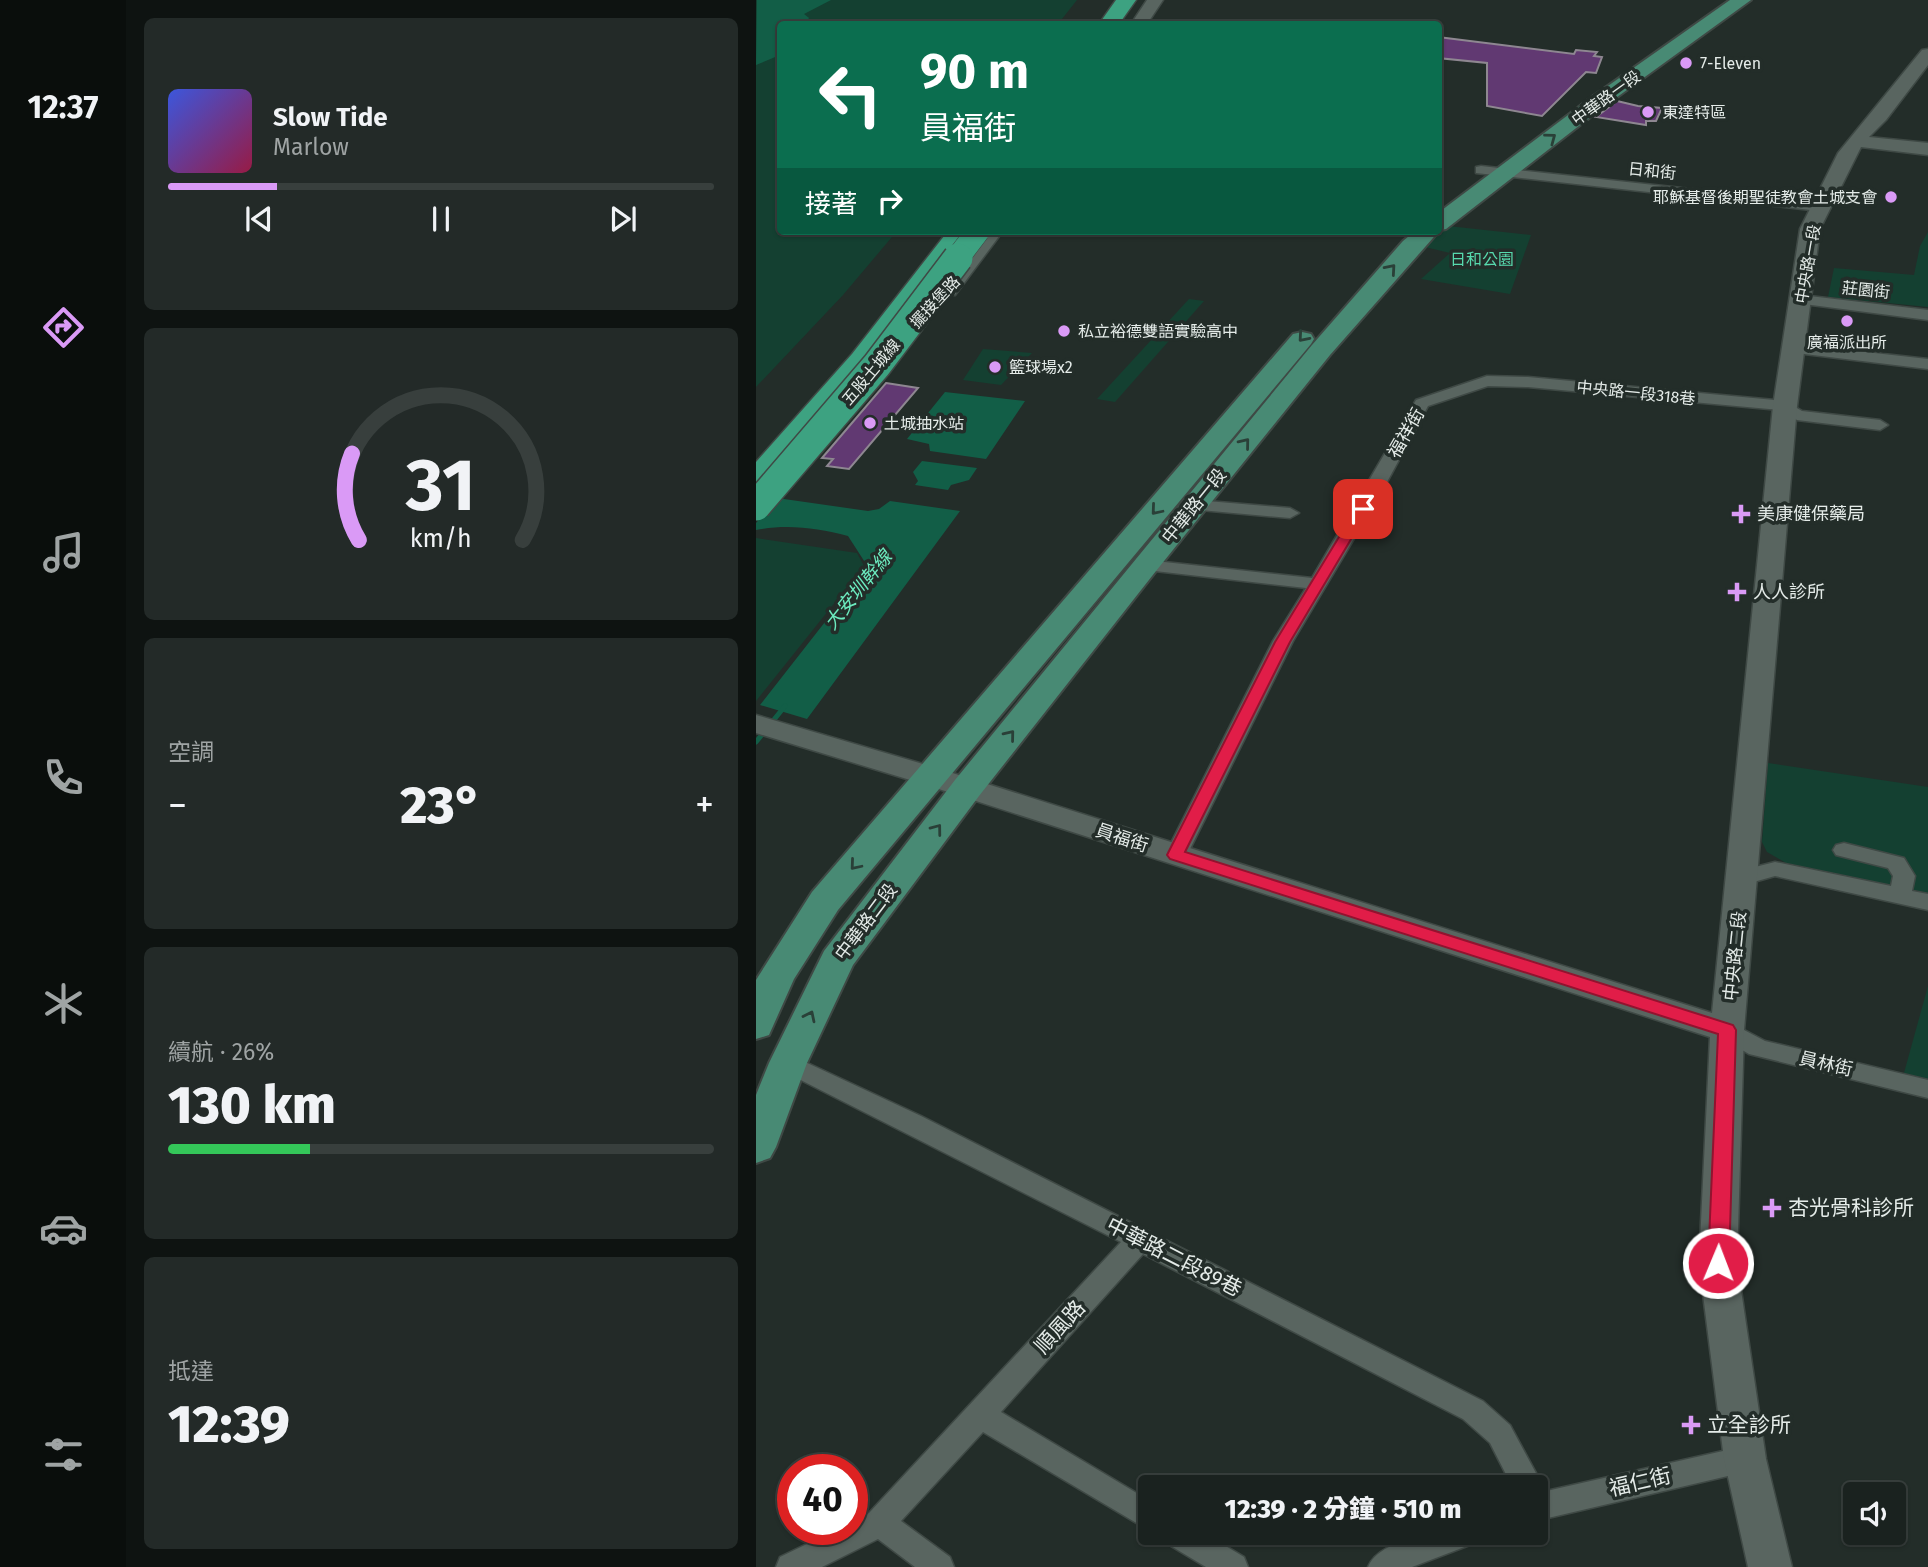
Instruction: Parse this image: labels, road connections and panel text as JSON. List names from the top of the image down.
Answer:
{
  "streets": {
    "highway": ["五股土城線"],
    "main road": ["中華路一段", "中華路二段"],
    "street": [
      "日和街",
      "中央路一段",
      "莊園街",
      "擺接堡路",
      "中央路一段318巷",
      "福祥街",
      "員福街",
      "中央路二段",
      "員林街",
      "中華路二段89巷",
      "順風路",
      "福仁街"
    ]
  },
  "crossings": [
    ["中華路一段", "日和街"],
    ["中華路一段", "員福街"],
    ["中華路一段", "中華路二段"],
    ["日和街", "中央路一段"],
    ["中央路一段", "莊園街"],
    ["中央路一段", "中央路一段318巷"],
    ["中央路一段", "中央路二段"],
    ["中央路一段318巷", "福祥街"],
    ["福祥街", "員福街"],
    ["員福街", "中華路二段"],
    ["員福街", "中央路二段"],
    ["員福街", "員林街"],
    ["中華路二段", "中華路二段89巷"],
    ["中央路二段", "員林街"],
    ["中央路二段", "福仁街"],
    ["中華路二段89巷", "順風路"]
  ],
  "water": ["大安圳幹線"],
  "parks": ["日和公園"],
  "places": {
    "other": [
      "7-Eleven",
      "東達特區",
      "耶穌基督後期聖徒教會土城支會",
      "廣福派出所",
      "私立裕德雙語實驗高中",
      "籃球場x2",
      "土城抽水站"
    ],
    "health": [
      "美康健保藥局",
      "人人診所",
      "杏光骨科診所",
      "立全診所"
    ]
  },
  "page": {
    "tabs": "12:37",
    "turn": ["90 m", "員福街"],
    "song": ["Slow Tide", "Marlow"],
    "then": "接著",
    "tile": [
      "空調",
      ["續航 · 26%", "130 km"],
      ["抵達", "12:39"]
    ],
    "heat": ["−", "23°", "+"],
    "limit": "40",
    "trip": "12:39 · 2 分鐘 · 510 m",
    "gauge": ["31", "km/h"]
  }
}
